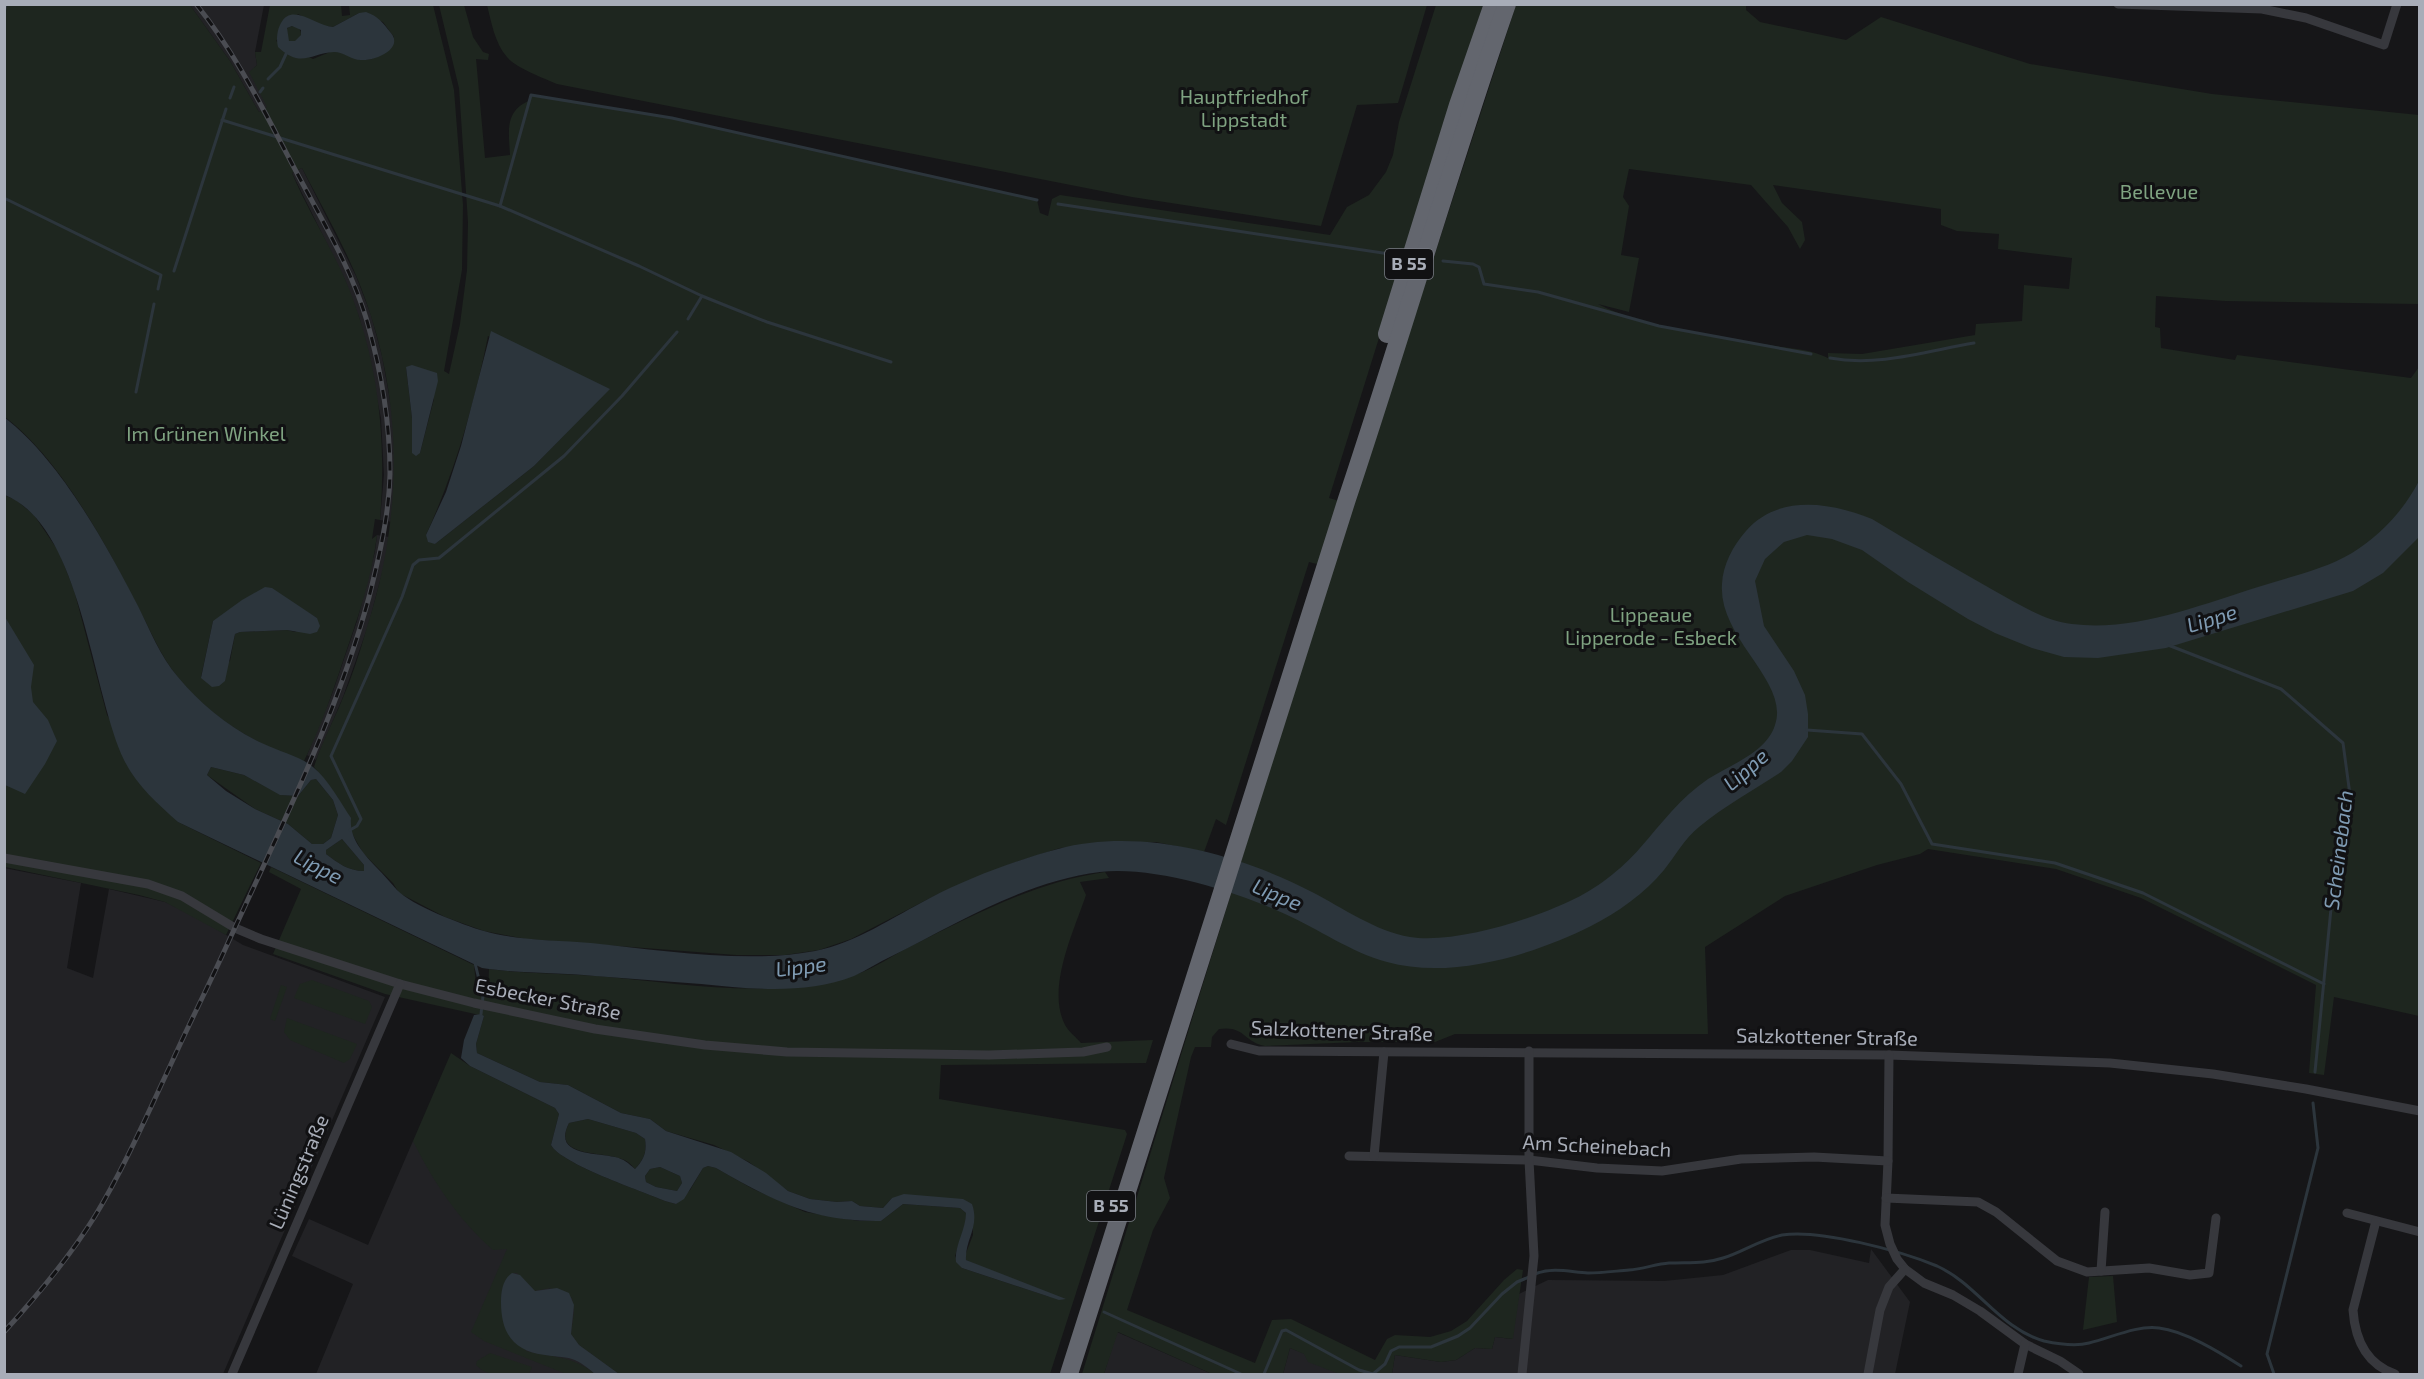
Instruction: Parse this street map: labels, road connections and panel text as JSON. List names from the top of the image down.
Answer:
{
  "streets": {
    "highway": ["B 55"],
    "street": [
      "Esbecker Straße",
      "Salzkottener Straße",
      "Am Scheinebach",
      "Lüningstraße"
    ]
  },
  "crossings": [
    ["Esbecker Straße", "Lüningstraße"]
  ],
  "water": ["Lippe", "Scheinebach"],
  "parks": [
    "Hauptfriedhof Lippstadt",
    "Bellevue",
    "Im Grünen Winkel",
    "Lippeaue Lipperode - Esbeck"
  ]
}
